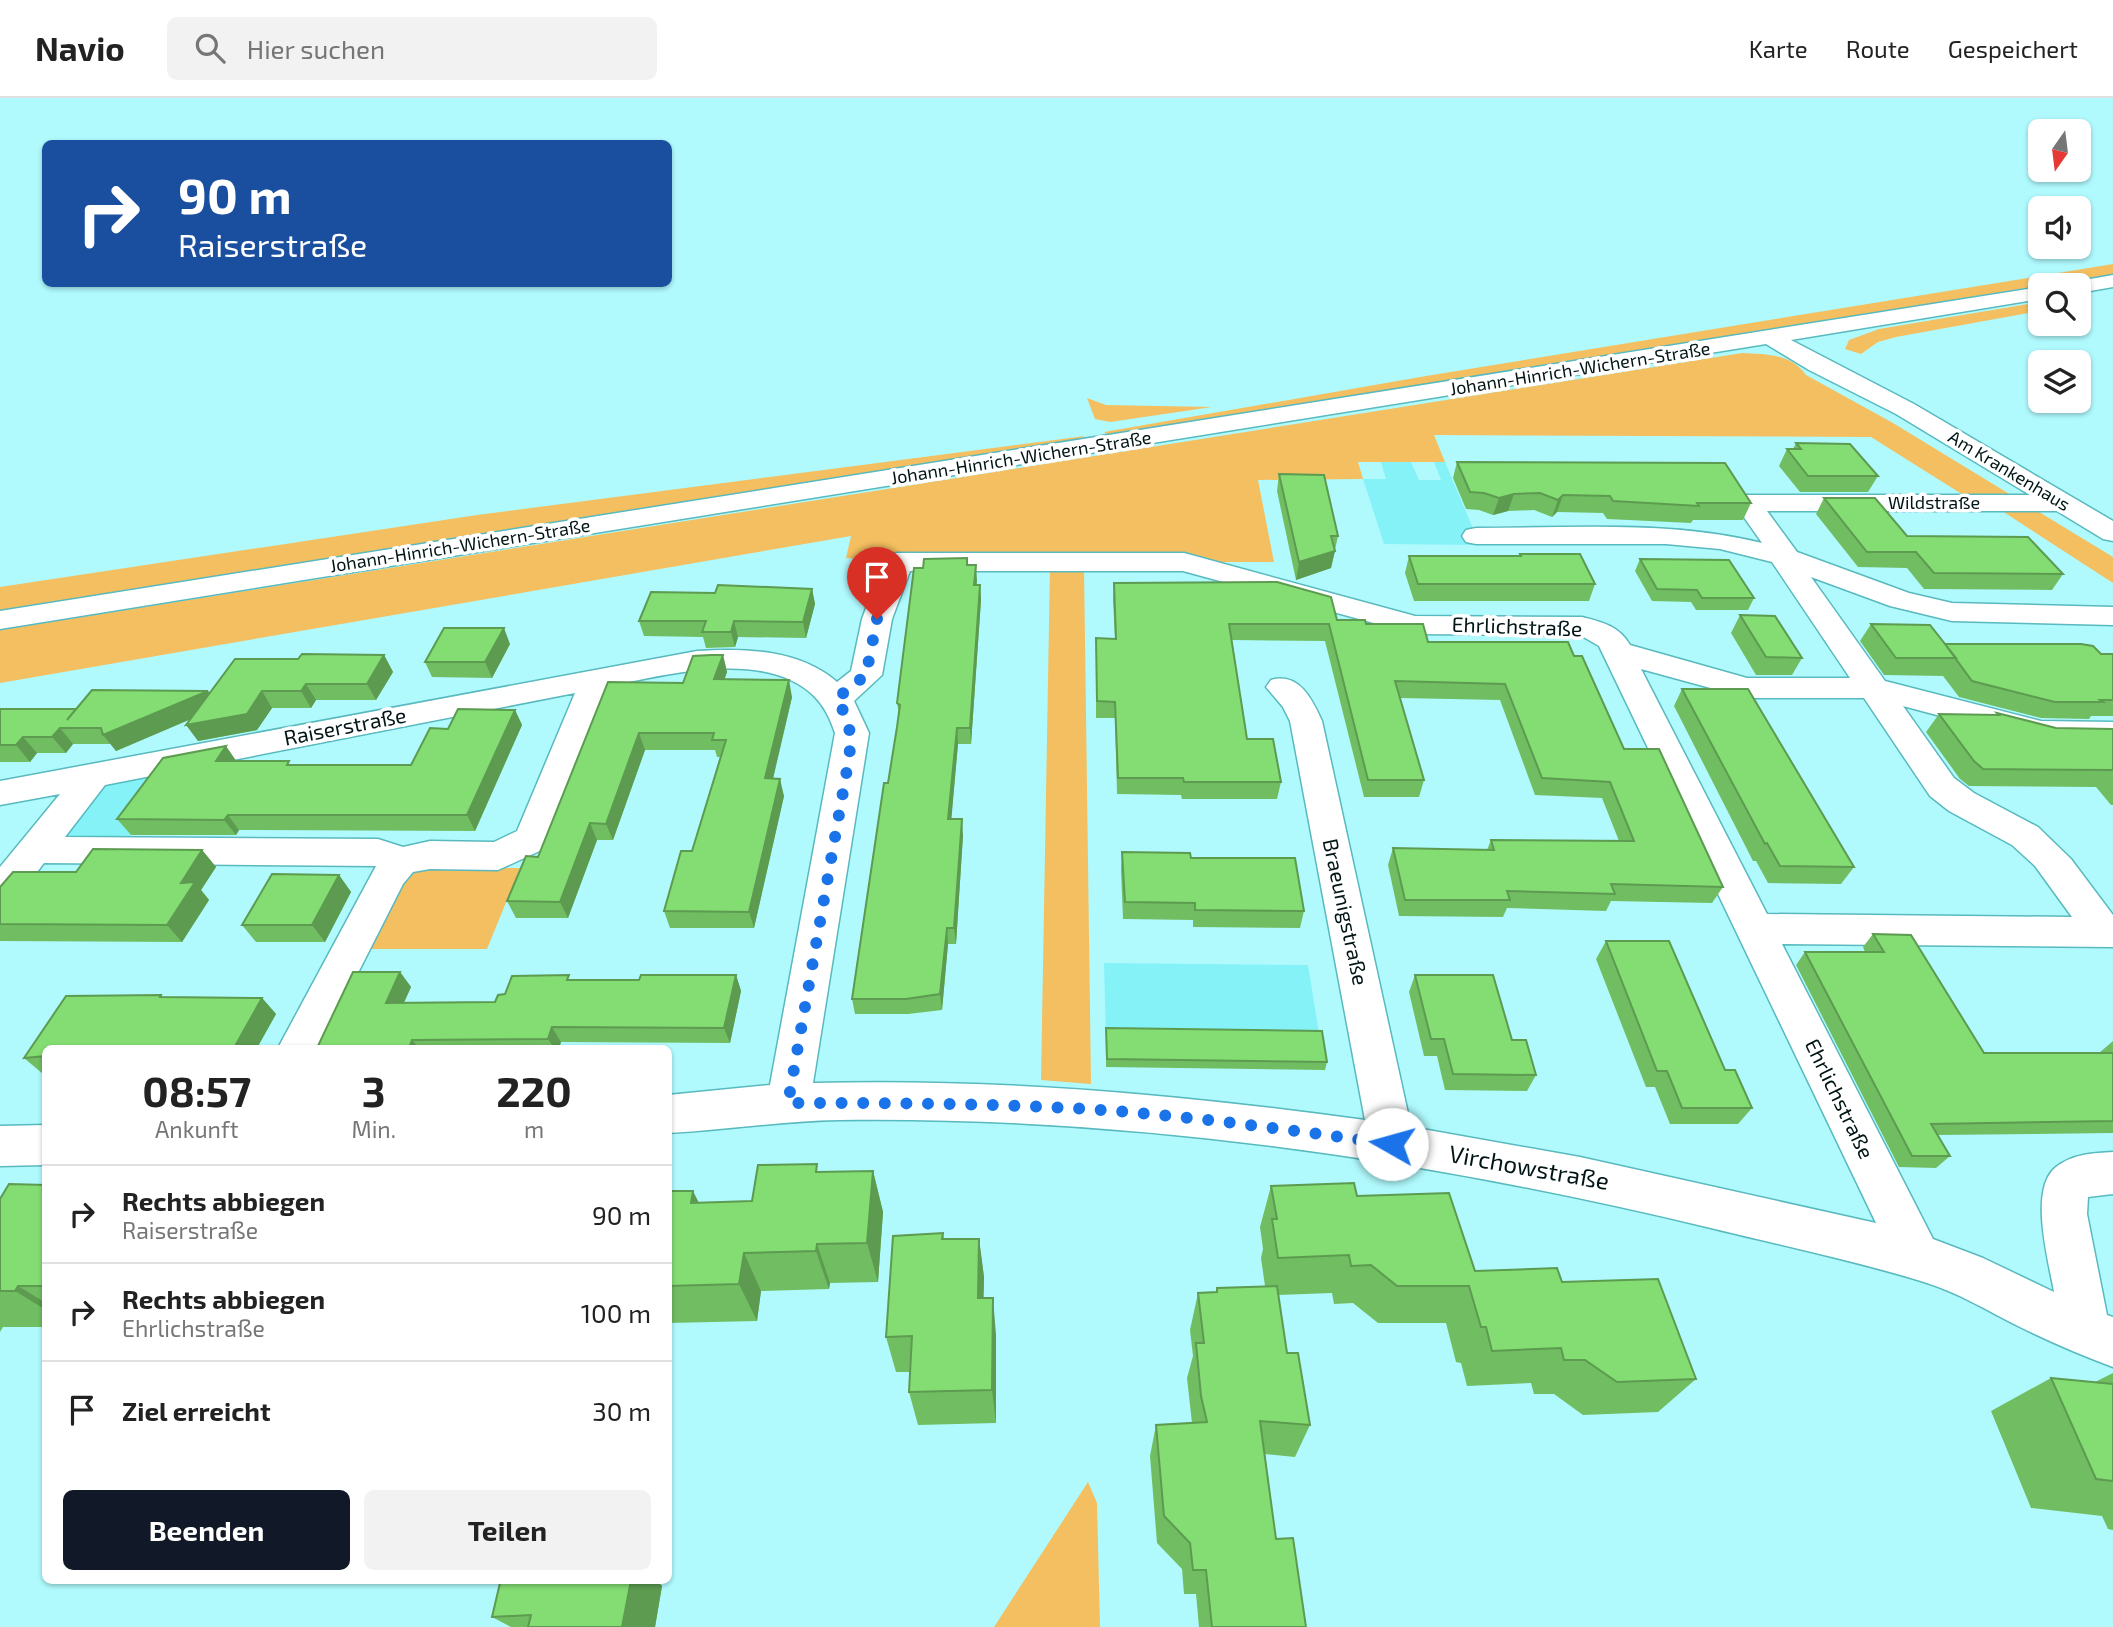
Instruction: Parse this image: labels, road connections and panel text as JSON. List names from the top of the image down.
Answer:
{
  "streets": {
    "street": [
      "Johann-Hinrich-Wichern-Straße",
      "Am Krankenhaus",
      "Wildstraße",
      "Ehrlichstraße",
      "Raiserstraße",
      "Braeunigstraße",
      "Virchowstraße"
    ]
  },
  "crossings": [
    ["Johann-Hinrich-Wichern-Straße", "Am Krankenhaus"],
    ["Am Krankenhaus", "Wildstraße"],
    ["Wildstraße", "Ehrlichstraße"],
    ["Ehrlichstraße", "Raiserstraße"],
    ["Ehrlichstraße", "Virchowstraße"],
    ["Raiserstraße", "Virchowstraße"],
    ["Braeunigstraße", "Virchowstraße"]
  ],
  "north": "bottom",
  "page": {
    "header": "Navio",
    "search": "Hier suchen",
    "nav": ["Karte", "Route", "Gespeichert"],
    "turn": ["90 m", "Raiserstraße"],
    "eta": [
      "08:57",
      "Ankunft",
      "3",
      "Min.",
      "220",
      "m"
    ],
    "list": [
      {
        "name": "Rechts abbiegen",
        "note": "Raiserstraße",
        "value": "90 m"
      },
      {
        "name": "Rechts abbiegen",
        "note": "Ehrlichstraße",
        "value": "100 m"
      },
      {
        "name": "Ziel erreicht",
        "value": "30 m"
      }
    ],
    "buttons": ["Beenden", "Teilen"]
  }
}
